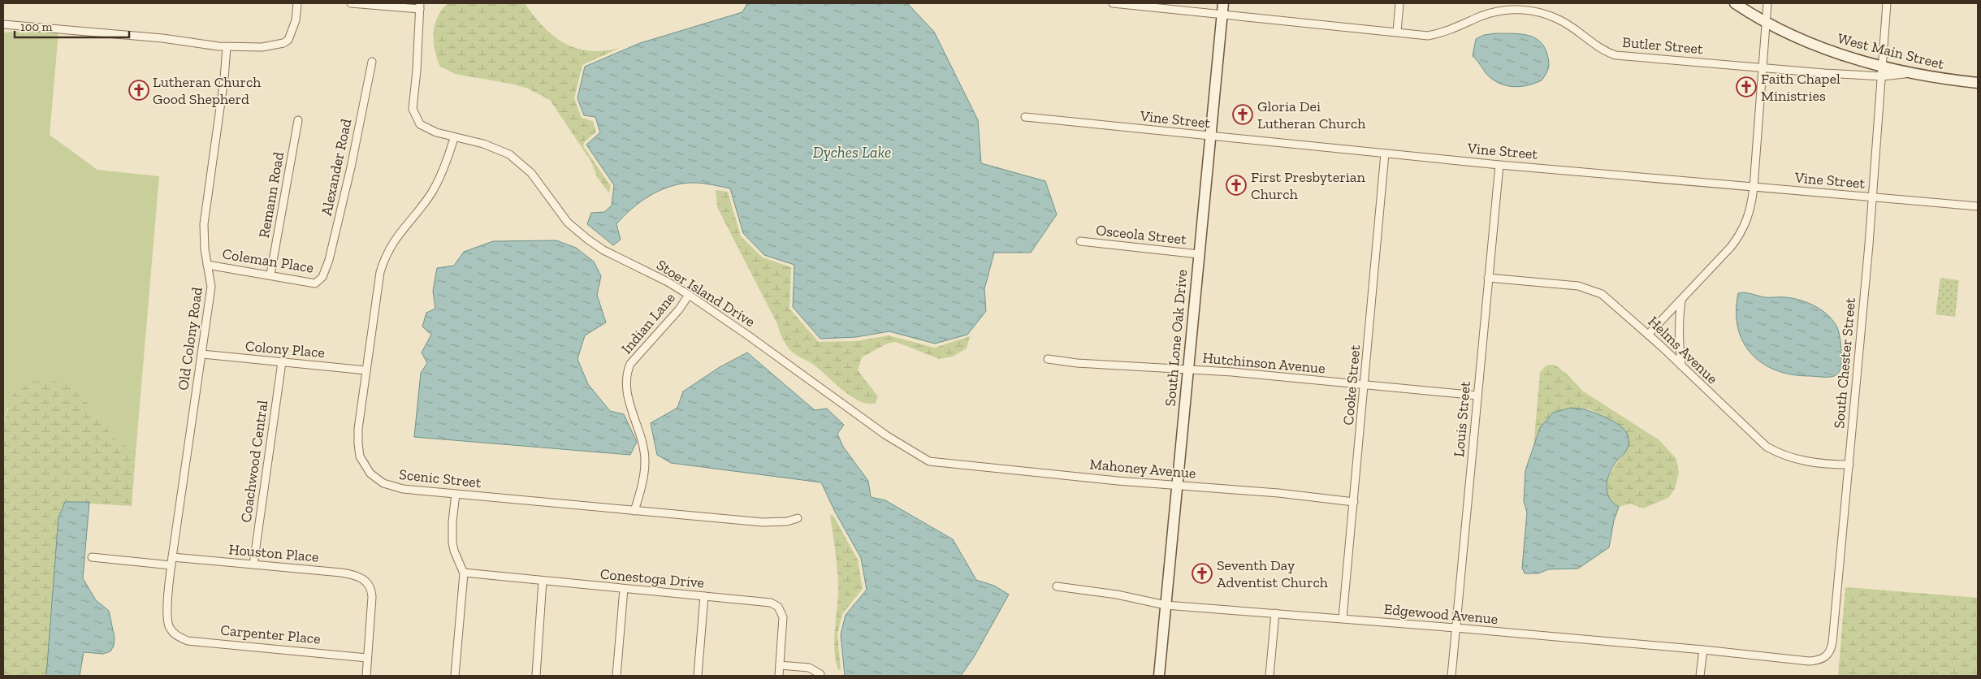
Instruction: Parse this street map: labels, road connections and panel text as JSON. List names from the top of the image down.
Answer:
{
  "streets": {
    "street": [
      "Butler Street",
      "West Main Street",
      "Vine Street",
      "Alexander Road",
      "Remann Road",
      "Osceola Street",
      "Coleman Place",
      "Stoer Island Drive",
      "Indian Lane",
      "South Lone Oak Drive",
      "Old Colony Road",
      "Colony Place",
      "Helms Avenue",
      "Hutchinson Avenue",
      "South Chester Street",
      "Cooke Street",
      "Louis Street",
      "Coachwood Central",
      "Mahoney Avenue",
      "Scenic Street",
      "Houston Place",
      "Conestoga Drive",
      "Edgewood Avenue",
      "Carpenter Place"
    ]
  },
  "crossings": [
    ["Butler Street", "West Main Street"],
    ["Butler Street", "South Lone Oak Drive"],
    ["Butler Street", "South Chester Street"],
    ["West Main Street", "South Chester Street"],
    ["Vine Street", "South Lone Oak Drive"],
    ["Vine Street", "South Chester Street"],
    ["Vine Street", "Cooke Street"],
    ["Vine Street", "Louis Street"],
    ["Alexander Road", "Coleman Place"],
    ["Remann Road", "Coleman Place"],
    ["Osceola Street", "South Lone Oak Drive"],
    ["Coleman Place", "Old Colony Road"],
    ["Stoer Island Drive", "Indian Lane"],
    ["Stoer Island Drive", "Mahoney Avenue"],
    ["Stoer Island Drive", "Scenic Street"],
    ["Indian Lane", "Scenic Street"],
    ["South Lone Oak Drive", "Hutchinson Avenue"],
    ["South Lone Oak Drive", "Mahoney Avenue"],
    ["South Lone Oak Drive", "Edgewood Avenue"],
    ["Old Colony Road", "Colony Place"],
    ["Old Colony Road", "Houston Place"],
    ["Old Colony Road", "Carpenter Place"],
    ["Colony Place", "Coachwood Central"],
    ["Colony Place", "Scenic Street"],
    ["Helms Avenue", "South Chester Street"],
    ["Helms Avenue", "Louis Street"],
    ["Hutchinson Avenue", "Cooke Street"],
    ["Hutchinson Avenue", "Louis Street"],
    ["South Chester Street", "Edgewood Avenue"],
    ["Cooke Street", "Mahoney Avenue"],
    ["Cooke Street", "Edgewood Avenue"],
    ["Louis Street", "Edgewood Avenue"],
    ["Coachwood Central", "Houston Place"],
    ["Houston Place", "Carpenter Place"]
  ],
  "water": ["Dyches Lake"],
  "places": {
    "church": [
      "Faith Chapel Ministries",
      "Lutheran Church Good Shepherd",
      "Gloria Dei Lutheran Church",
      "First Presbyterian Church",
      "Seventh Day Adventist Church"
    ]
  },
  "scale_bar": "100 m"
}
